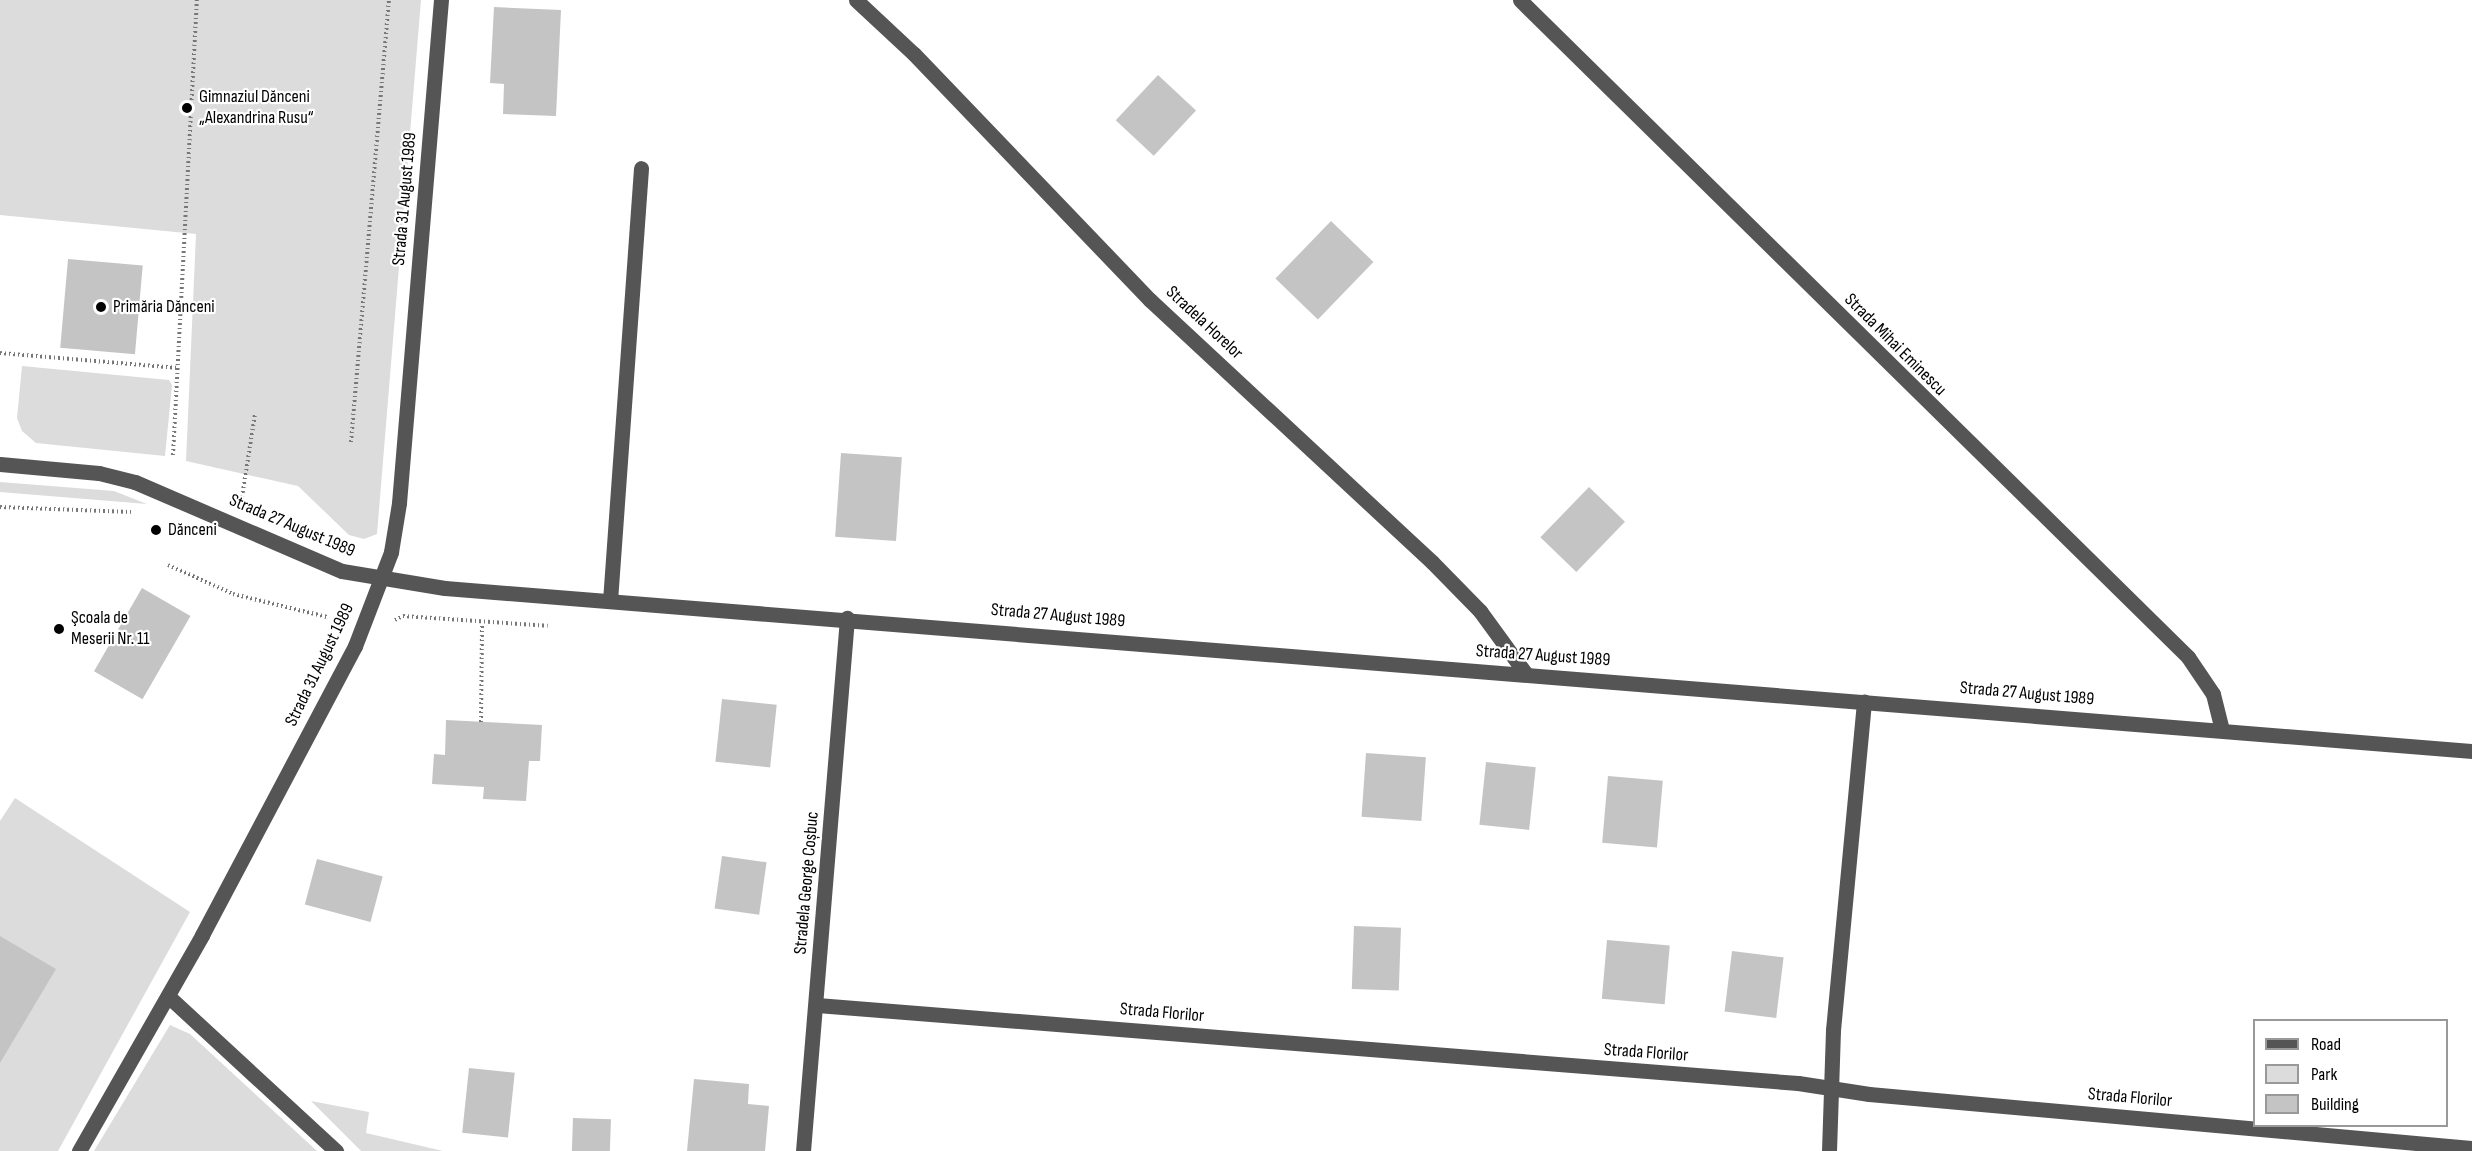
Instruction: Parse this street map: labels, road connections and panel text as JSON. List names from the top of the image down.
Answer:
{
  "streets": {
    "street": [
      "Strada 31 August 1989",
      "Stradela Horelor",
      "Strada Mihai Eminescu",
      "Strada 27 August 1989",
      "Stradela George Coșbuc",
      "Strada Florilor"
    ]
  },
  "crossings": [
    ["Strada 31 August 1989", "Strada 27 August 1989"],
    ["Stradela Horelor", "Strada 27 August 1989"],
    ["Strada Mihai Eminescu", "Strada 27 August 1989"],
    ["Strada 27 August 1989", "Stradela George Coșbuc"],
    ["Stradela George Coșbuc", "Strada Florilor"]
  ],
  "places": [
    "Gimnaziul Dănceni „Alexandrina Rusu“",
    "Primăria Dănceni",
    "Dănceni",
    "Şcoala de Meserii Nr. 11"
  ],
  "legend": ["Road", "Park", "Building"]
}
